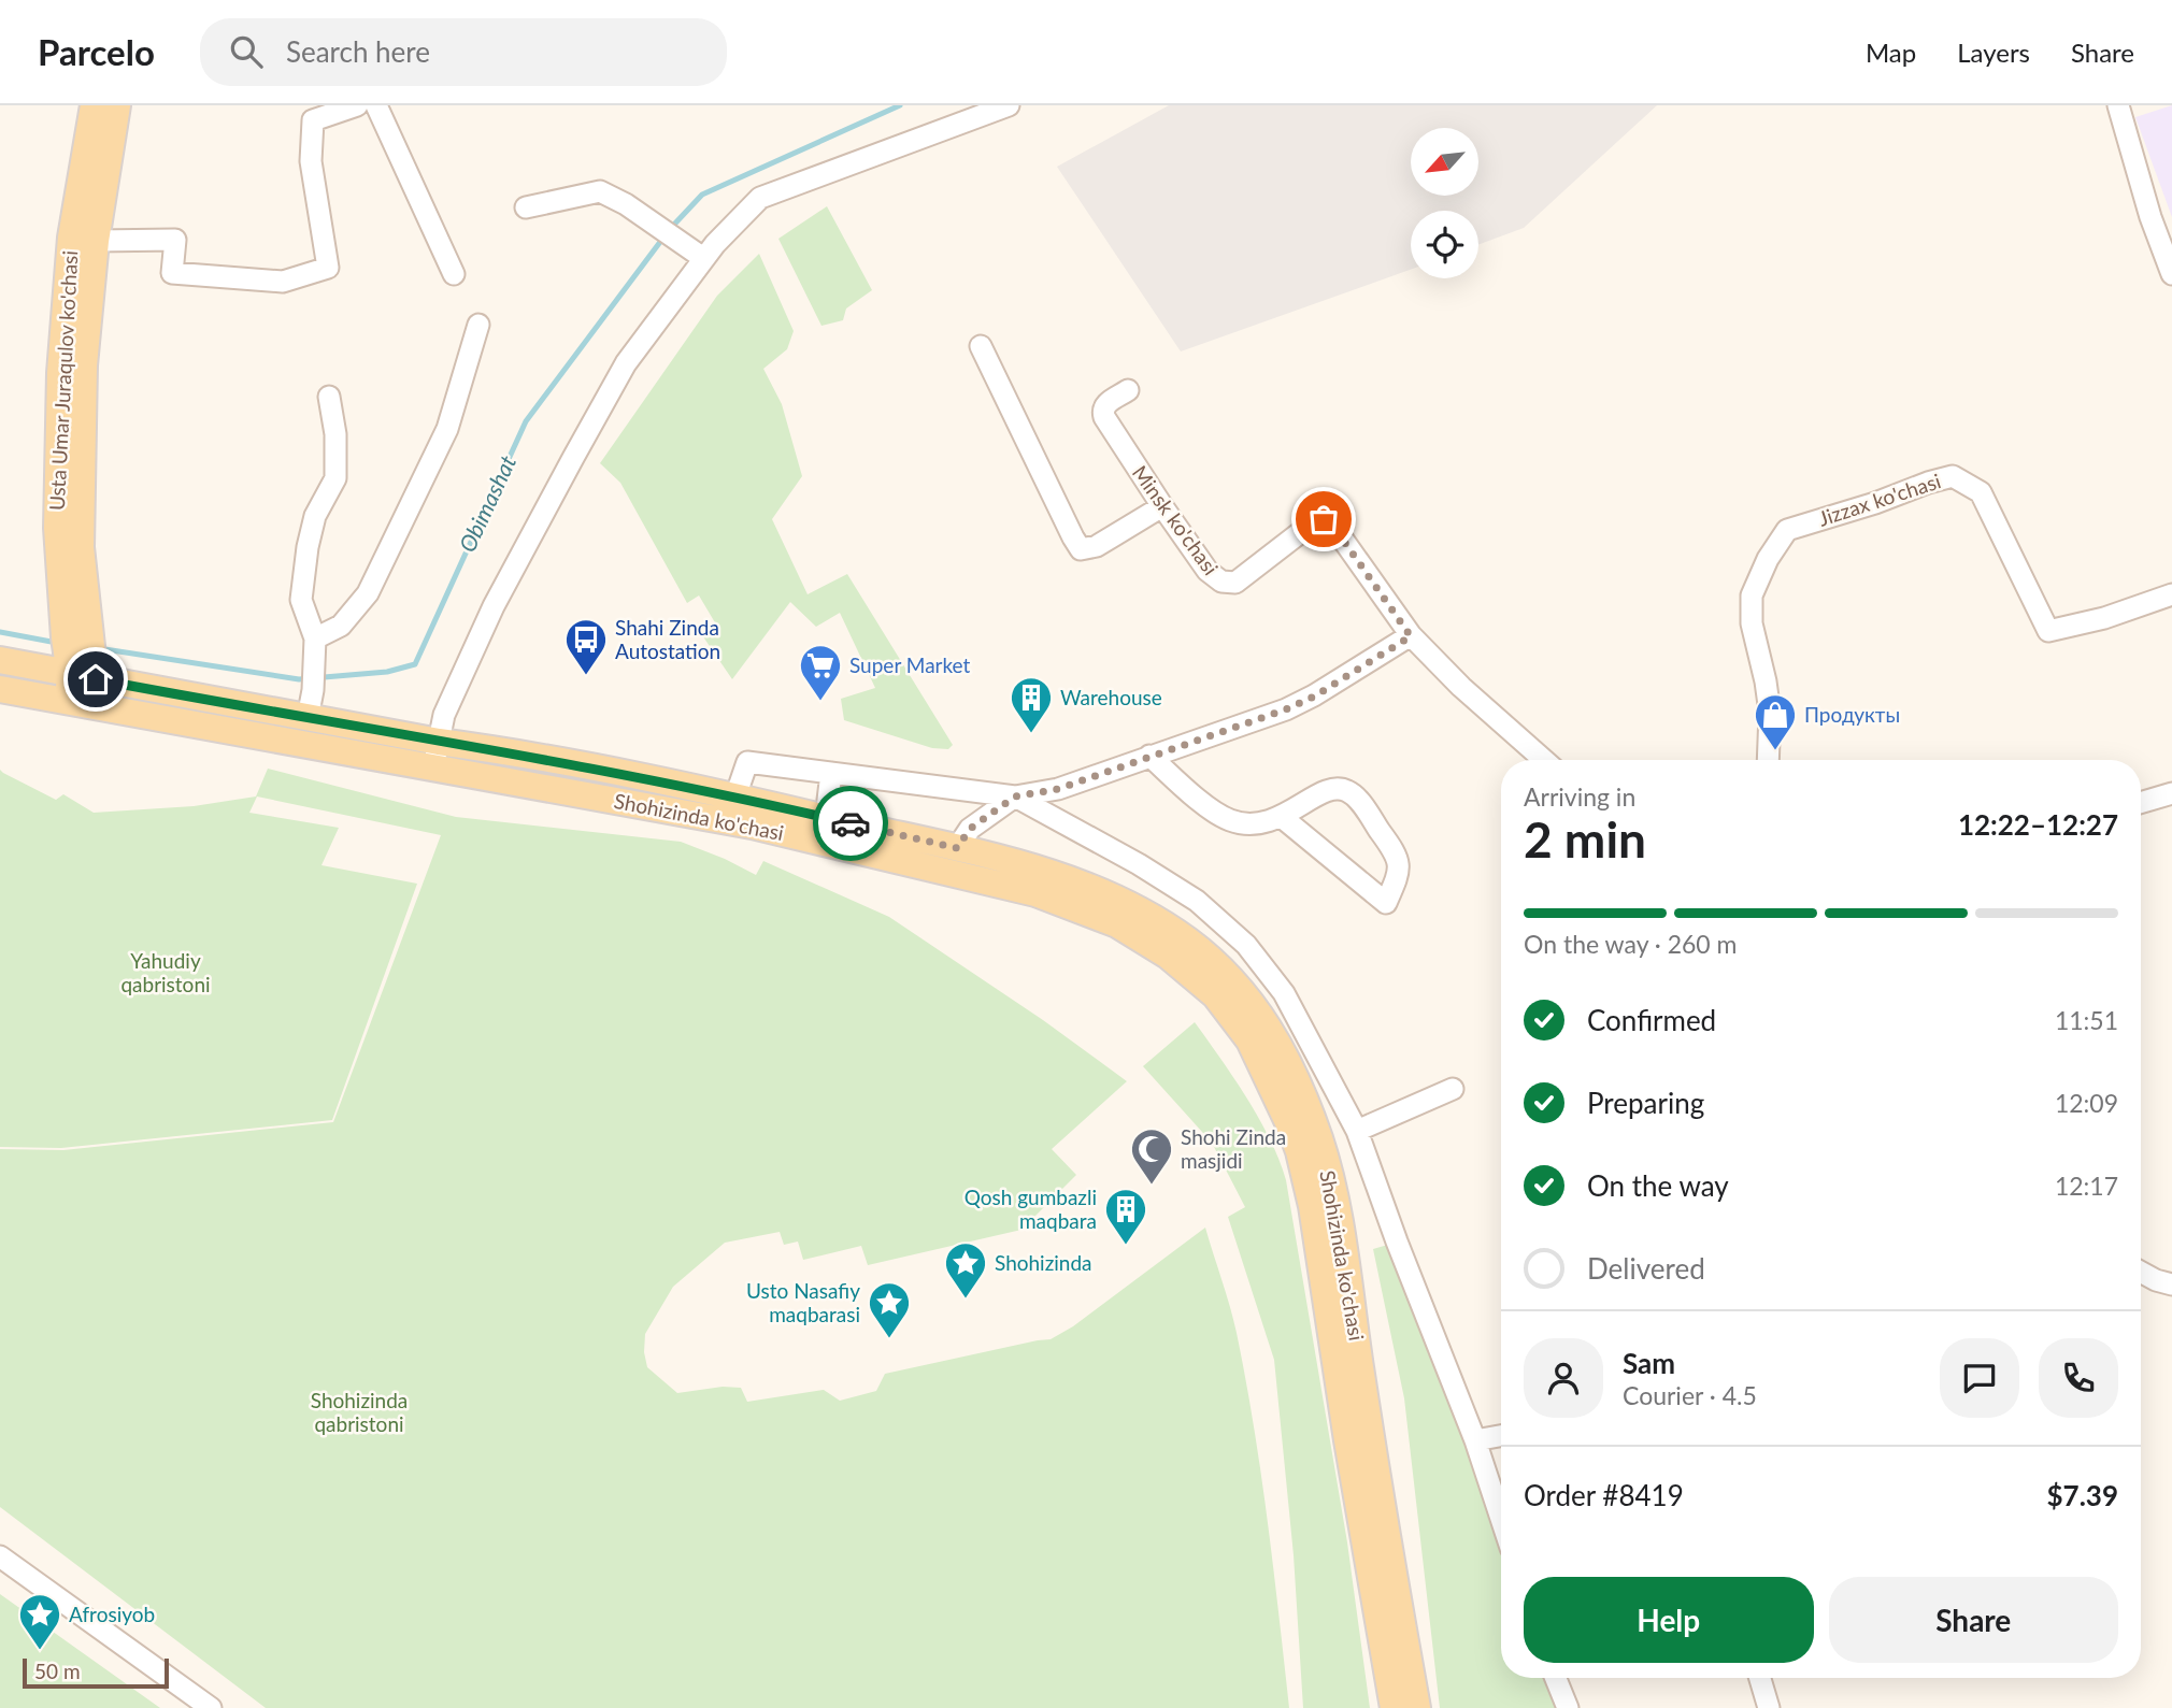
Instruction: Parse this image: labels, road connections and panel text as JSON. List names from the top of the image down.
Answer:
{
  "streets": {
    "main road": ["Usta Umar Juraqulov ko'chasi", "Shohizinda ko'chasi"],
    "street": ["Jizzax ko'chasi", "Minsk ko'chasi"]
  },
  "crossings": [
    ["Usta Umar Juraqulov ko'chasi", "Shohizinda ko'chasi"]
  ],
  "water": ["Obimashat"],
  "parks": ["Yahudiy qabristoni", "Shohizinda qabristoni"],
  "places": {
    "bus stop": ["Shahi Zinda Autostation"],
    "supermarket": ["Super Market"],
    "building": ["Warehouse", "Qosh gumbazli maqbara"],
    "shop": ["Продукты"],
    "mosque": ["Shohi Zinda masjidi"],
    "place": ["Shohizinda", "Usto Nasafiy maqbarasi", "Afrosiyob"]
  },
  "scale_bar": "50 m",
  "north": "bottom left",
  "page": {
    "header": "Parcelo",
    "search": "Search here",
    "nav": ["Map", "Layers", "Share"],
    "heading": ["2 min", "Arriving in", "12:22–12:27"],
    "panel": [
      "Sam",
      "Courier · 4.5",
      "Order #8419",
      "$7.39"
    ],
    "bar": "On the way · 260 m",
    "list": [
      ["Confirmed", "11:51"],
      ["Preparing", "12:09"],
      ["On the way", "12:17"],
      "Delivered"
    ],
    "buttons": ["Help", "Share"],
    "scale": "50 m"
  }
}
